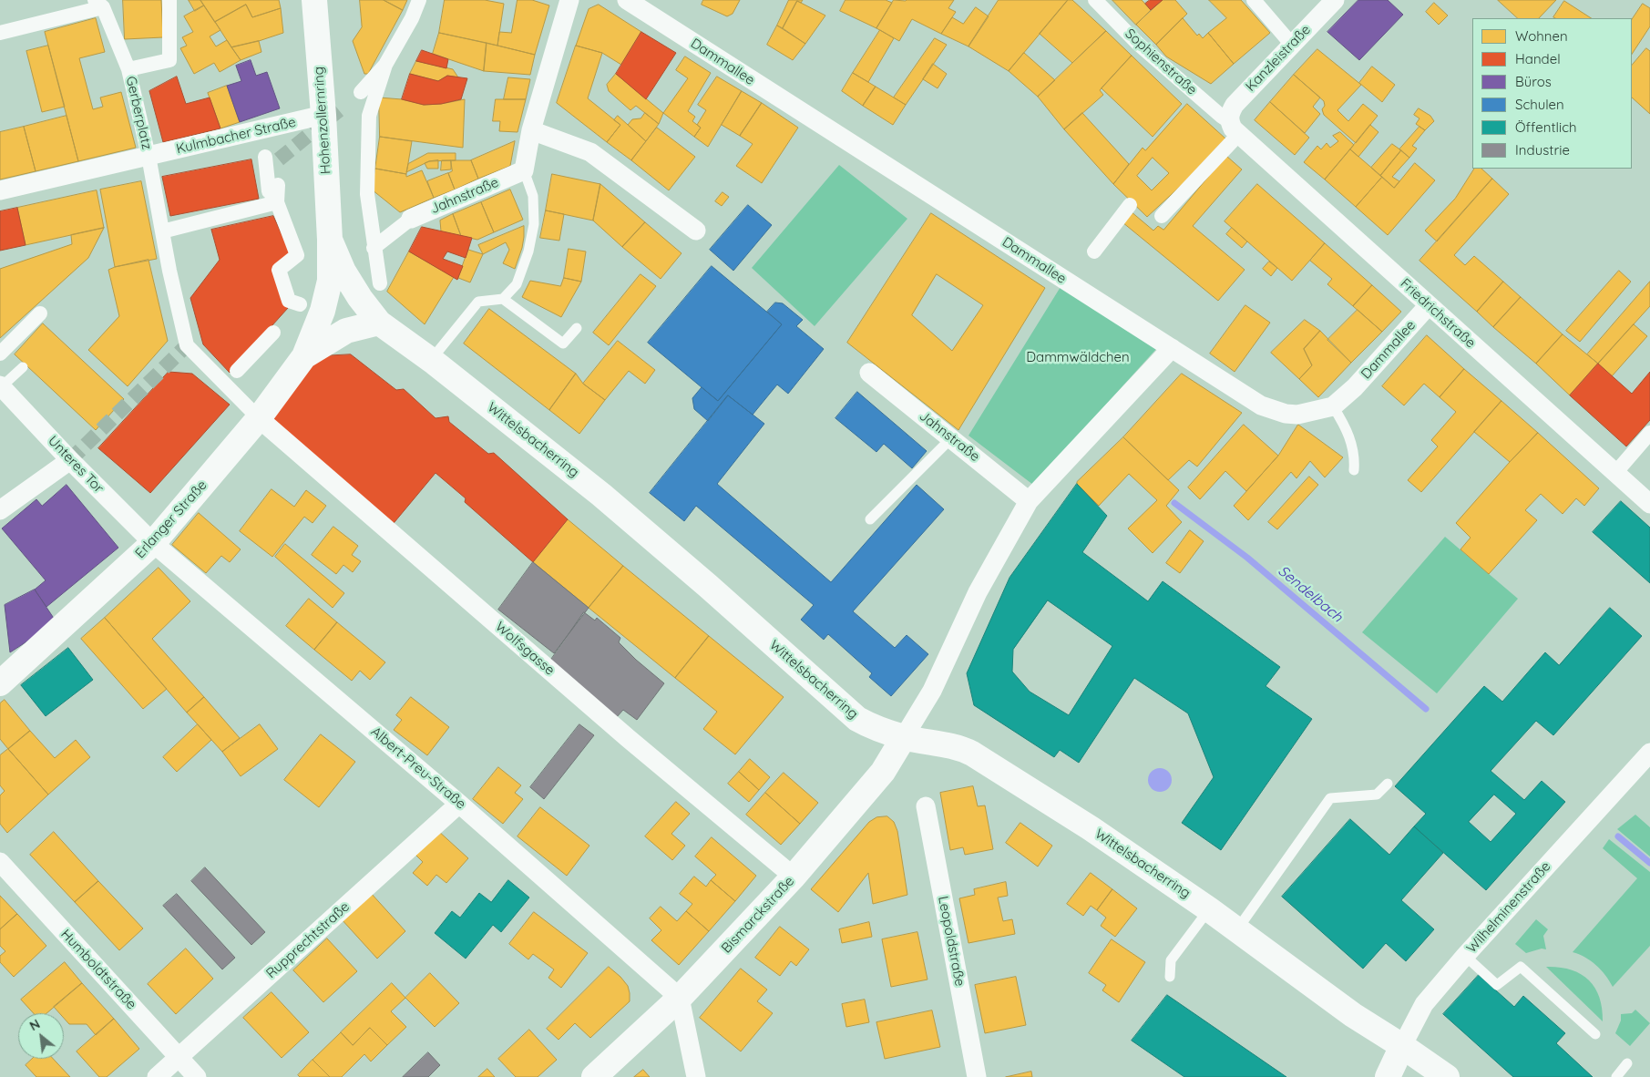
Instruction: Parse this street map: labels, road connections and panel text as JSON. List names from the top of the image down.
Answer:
{
  "streets": {
    "main road": [
      "Hohenzollernring",
      "Wittelsbacherring",
      "Erlanger Straße",
      "Wilhelminenstraße",
      "Bismarckstraße"
    ],
    "street": [
      "Kanzleistraße",
      "Dammallee",
      "Sophienstraße",
      "Gerberplatz",
      "Kulmbacher Straße",
      "Jahnstraße",
      "Friedrichstraße",
      "Unteres Tor",
      "Wolfsgasse",
      "Albert-Preu-Straße",
      "Rupprechtstraße",
      "Leopoldstraße",
      "Humboldtstraße"
    ]
  },
  "crossings": [
    ["Kanzleistraße", "Sophienstraße"],
    ["Kanzleistraße", "Friedrichstraße"],
    ["Dammallee", "Friedrichstraße"],
    ["Sophienstraße", "Friedrichstraße"],
    ["Gerberplatz", "Kulmbacher Straße"],
    ["Hohenzollernring", "Kulmbacher Straße"],
    ["Hohenzollernring", "Wittelsbacherring"],
    ["Hohenzollernring", "Erlanger Straße"],
    ["Wittelsbacherring", "Wilhelminenstraße"],
    ["Wittelsbacherring", "Bismarckstraße"],
    ["Unteres Tor", "Erlanger Straße"],
    ["Unteres Tor", "Albert-Preu-Straße"],
    ["Erlanger Straße", "Wolfsgasse"],
    ["Erlanger Straße", "Albert-Preu-Straße"],
    ["Wolfsgasse", "Bismarckstraße"],
    ["Albert-Preu-Straße", "Bismarckstraße"],
    ["Albert-Preu-Straße", "Rupprechtstraße"],
    ["Rupprechtstraße", "Humboldtstraße"]
  ],
  "water": ["Sendelbach"],
  "parks": ["Dammwäldchen"],
  "legend": [
    "Wohnen",
    "Handel",
    "Büros",
    "Schulen",
    "Öffentlich",
    "Industrie"
  ],
  "north": "top left"
}
